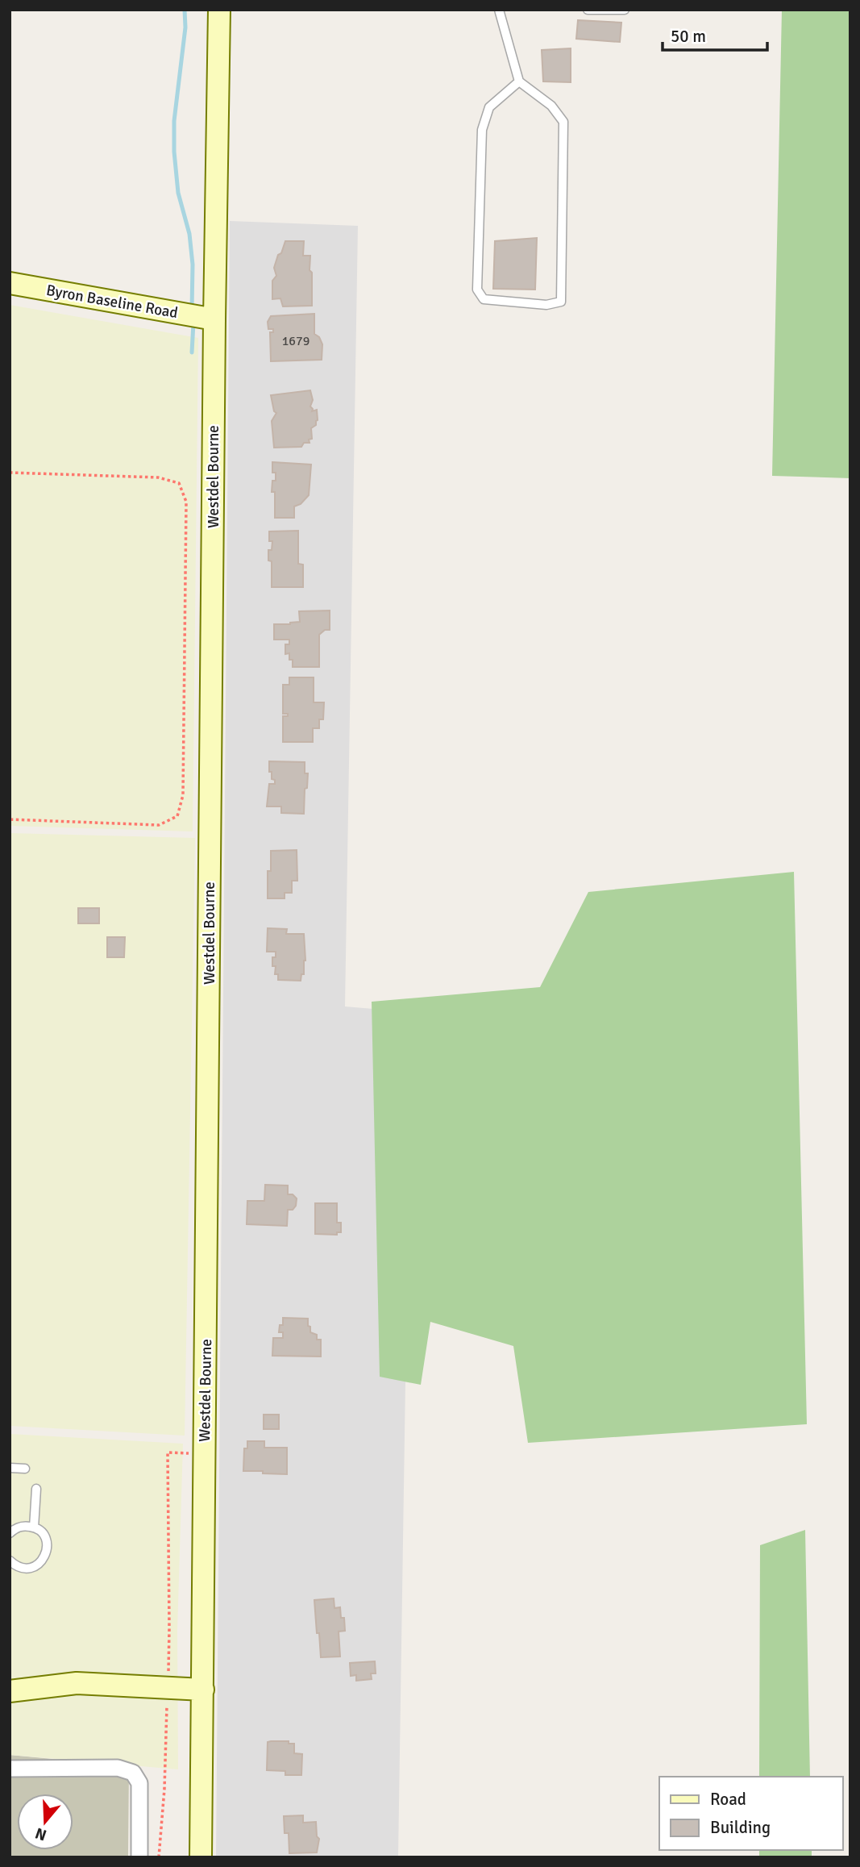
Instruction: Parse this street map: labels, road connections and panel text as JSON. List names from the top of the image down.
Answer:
{
  "streets": {
    "main road": ["Byron Baseline Road", "Westdel Bourne"]
  },
  "crossings": [
    ["Byron Baseline Road", "Westdel Bourne"]
  ],
  "house_numbers": ["1679"],
  "legend": ["Road", "Building"],
  "scale_bar": "50 m",
  "north": "bottom"
}
